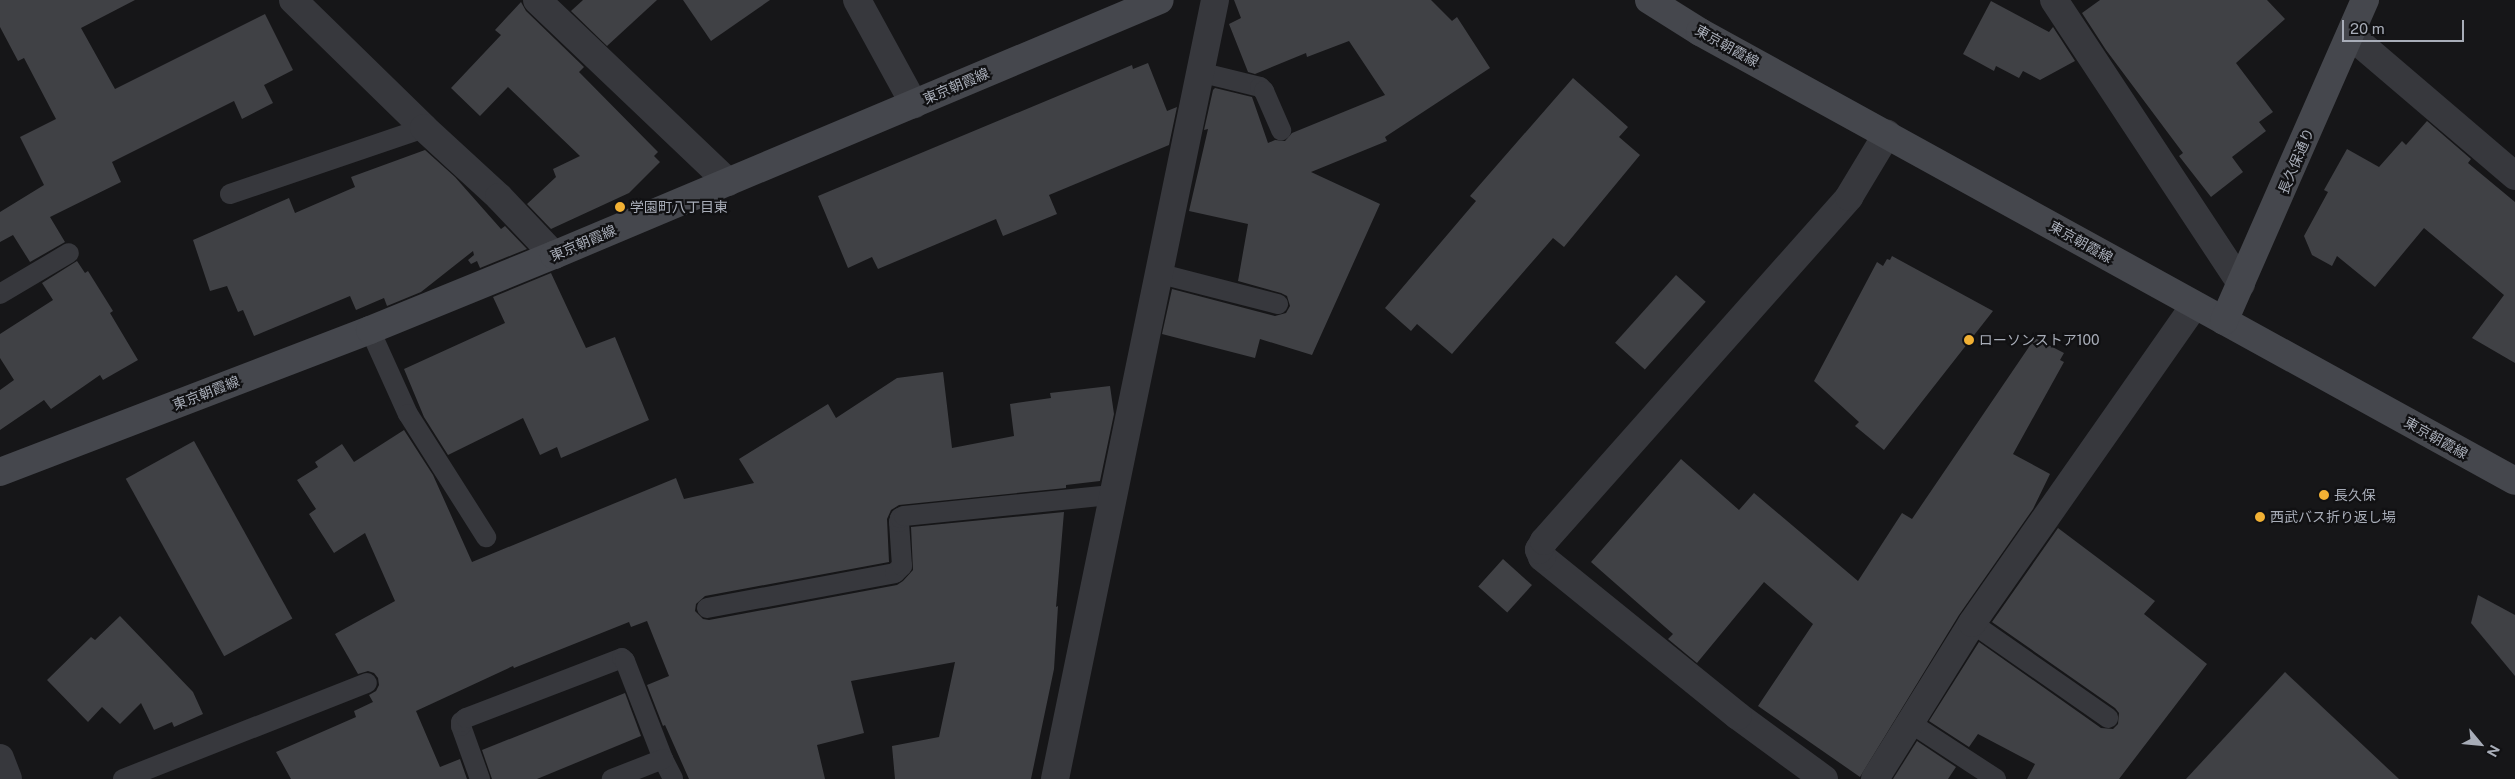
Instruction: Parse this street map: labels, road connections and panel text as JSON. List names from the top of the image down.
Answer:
{
  "streets": {
    "main road": ["東京朝霞線", "長久保通り"]
  },
  "crossings": [
    ["東京朝霞線", "長久保通り"]
  ],
  "places": [
    "学園町八丁目東",
    "ローソンストア100",
    "長久保",
    "西武バス折り返し場"
  ],
  "scale_bar": "20 m",
  "north": "bottom right"
}
